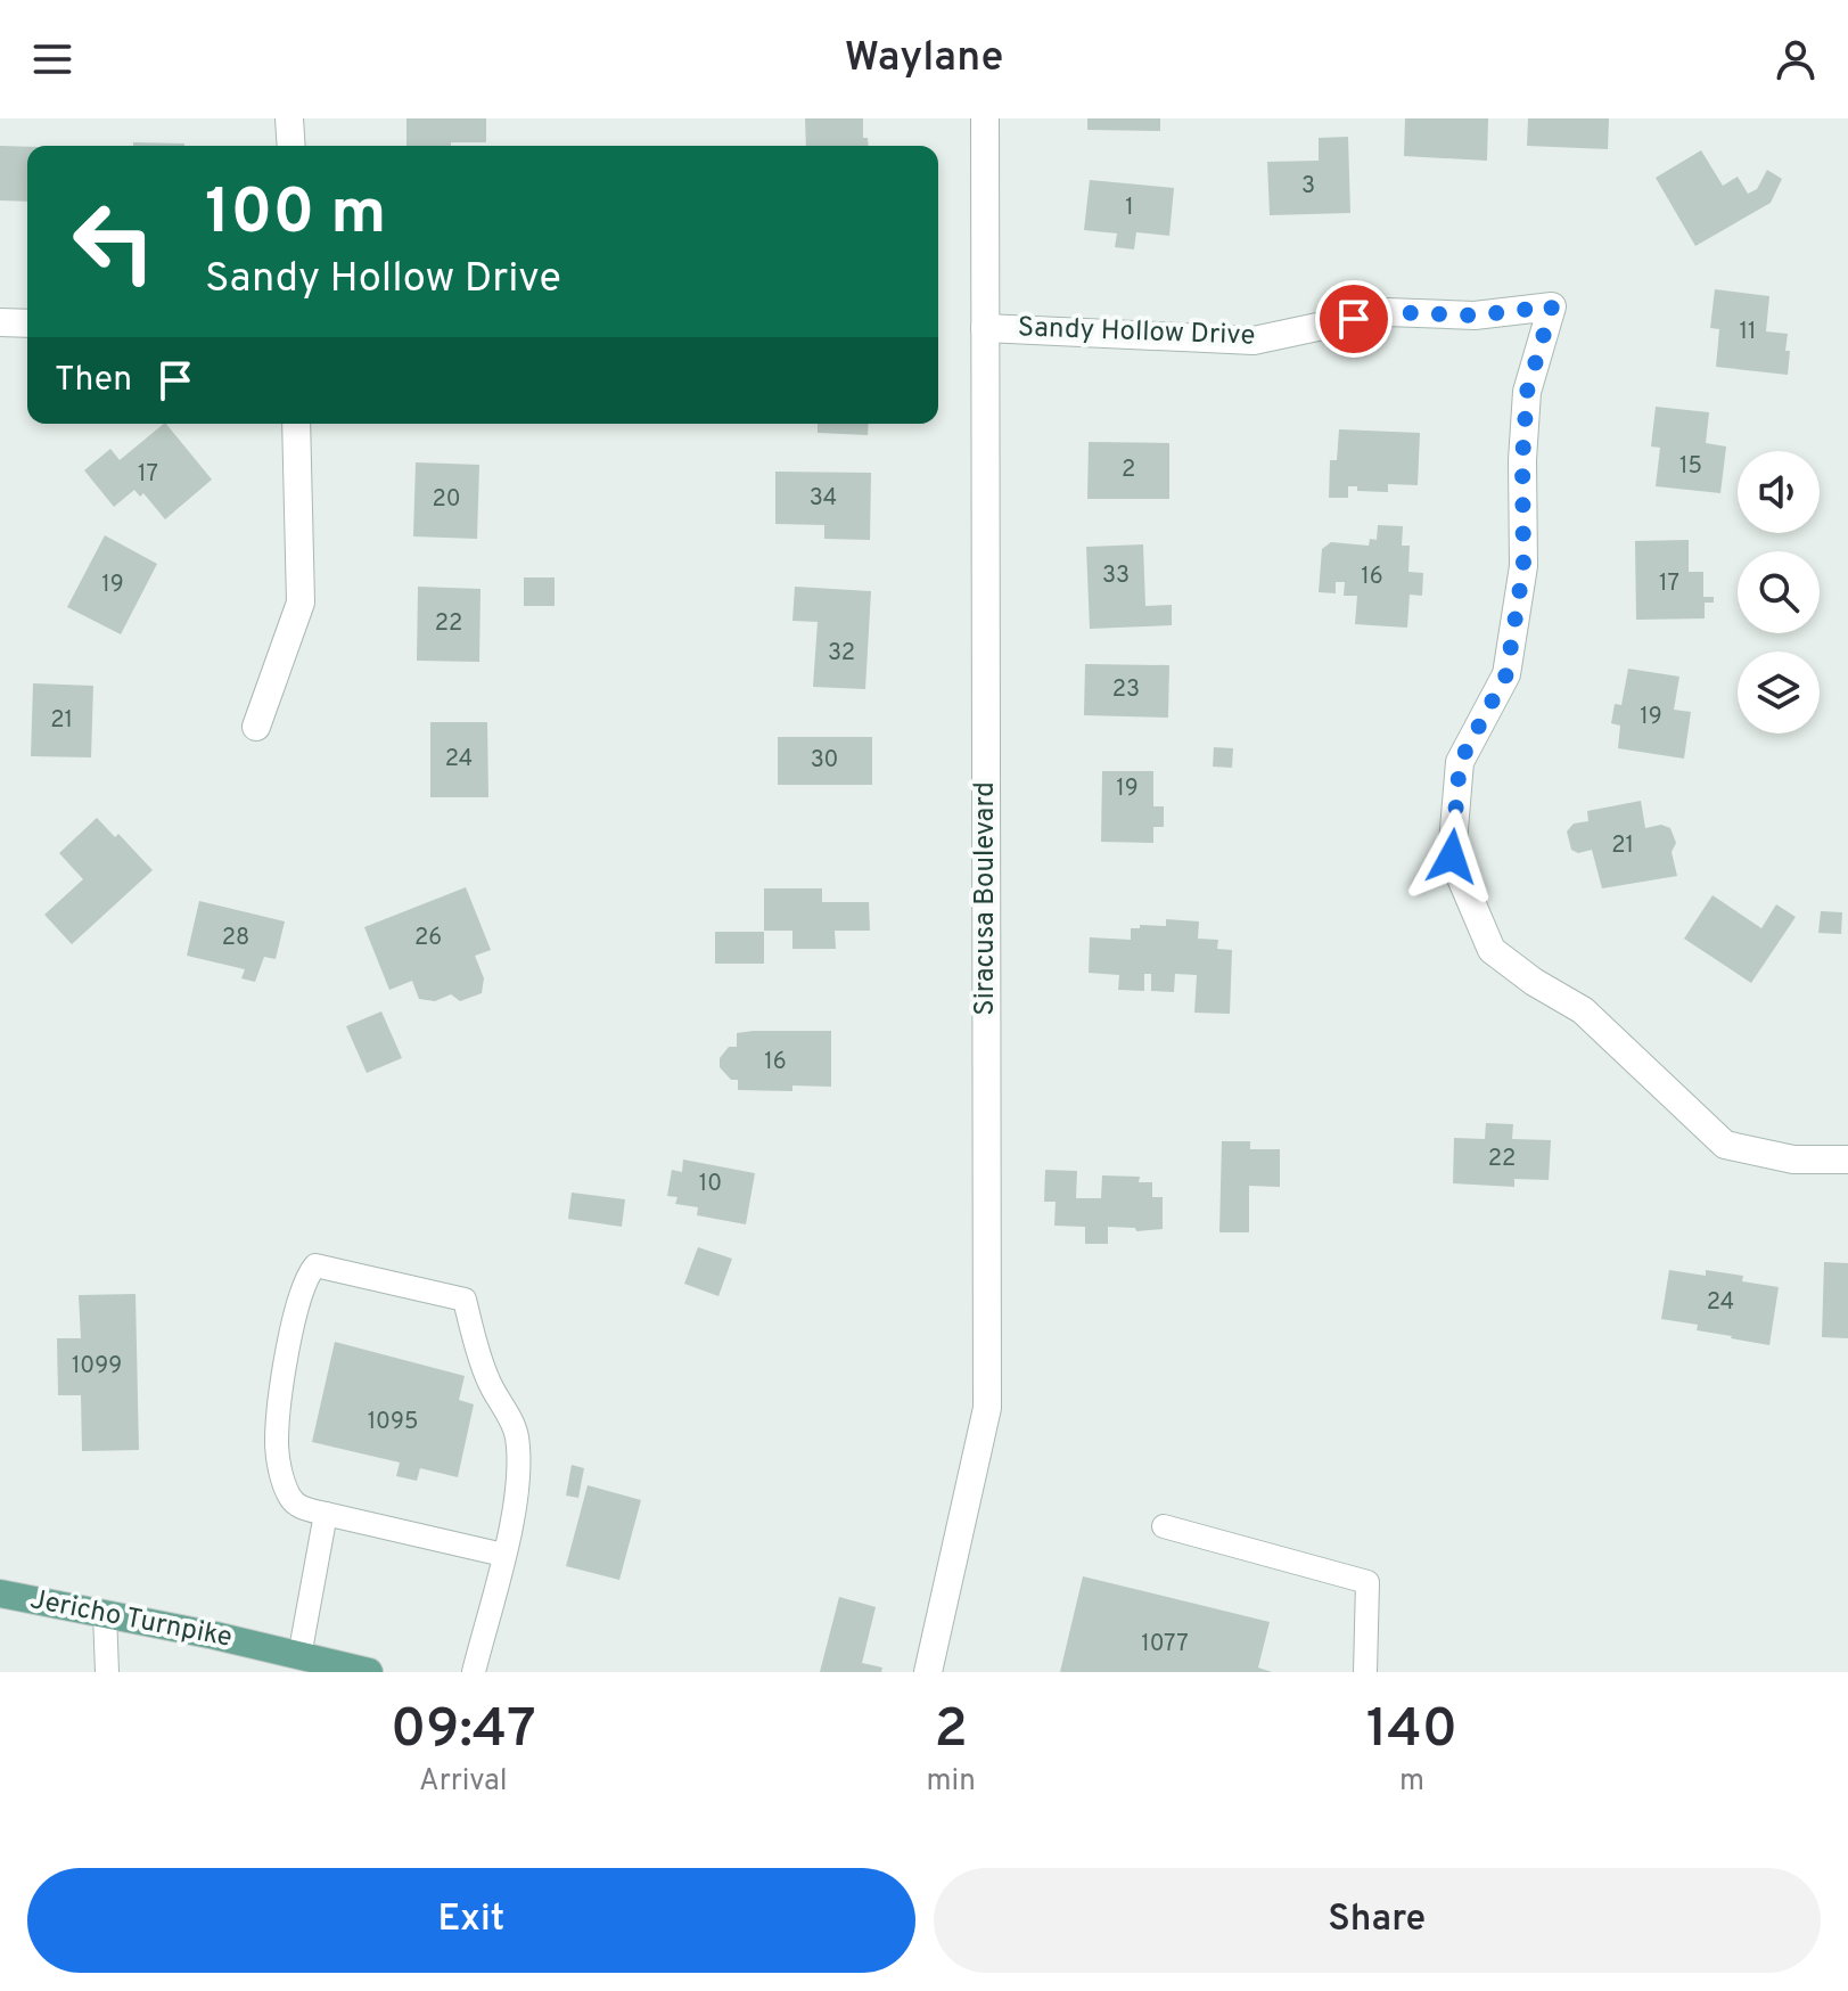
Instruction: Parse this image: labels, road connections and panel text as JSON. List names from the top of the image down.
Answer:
{
  "streets": {
    "main road": ["Jericho Turnpike"],
    "street": ["Sandy Hollow Drive", "Siracusa Boulevard"]
  },
  "crossings": [
    ["Sandy Hollow Drive", "Siracusa Boulevard"]
  ],
  "house_numbers": [
    "3",
    "1",
    "11",
    "15",
    "2",
    "17",
    "34",
    "20",
    "33",
    "16",
    "17",
    "19",
    "22",
    "32",
    "23",
    "19",
    "21",
    "24",
    "30",
    "19",
    "21",
    "28",
    "26",
    "16",
    "22",
    "10",
    "24",
    "1099",
    "1095",
    "1077"
  ],
  "page": {
    "header": "Waylane",
    "turn": ["100 m", "Sandy Hollow Drive"],
    "then": "Then",
    "eta": [
      "09:47",
      "Arrival",
      "2",
      "min",
      "140",
      "m"
    ],
    "buttons": ["Exit", "Share"]
  }
}
